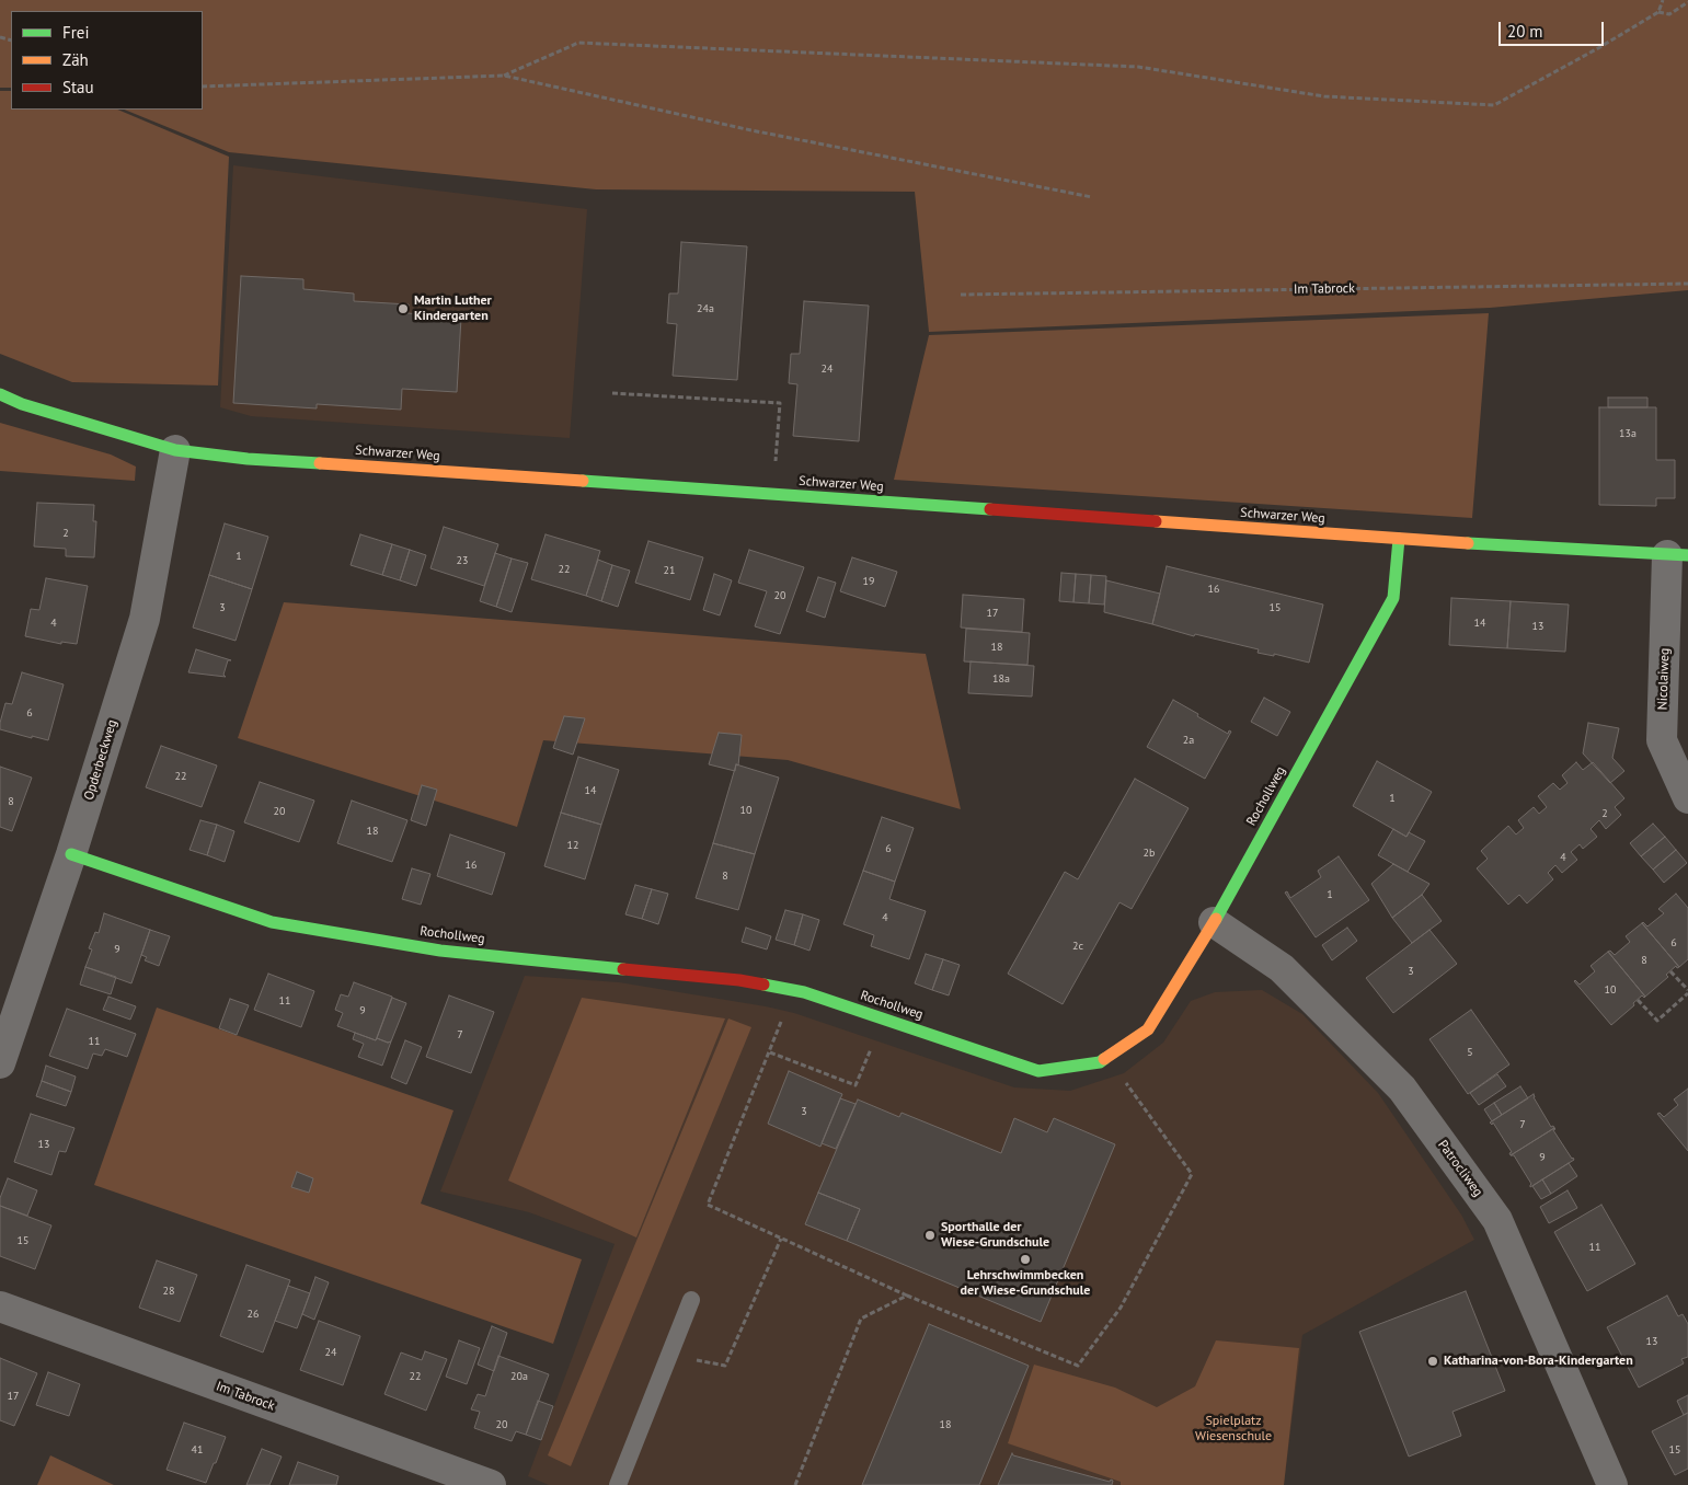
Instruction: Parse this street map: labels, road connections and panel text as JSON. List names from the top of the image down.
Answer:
{
  "streets": {
    "street": [
      "Im Tabrock",
      "Schwarzer Weg",
      "Nicolaiweg",
      "Opderbeckweg",
      "Rochollweg",
      "Patrocliweg"
    ]
  },
  "crossings": [
    ["Schwarzer Weg", "Nicolaiweg"],
    ["Schwarzer Weg", "Opderbeckweg"],
    ["Schwarzer Weg", "Rochollweg"],
    ["Opderbeckweg", "Rochollweg"],
    ["Rochollweg", "Patrocliweg"]
  ],
  "parks": ["Spielplatz Wiesenschule"],
  "places": [
    "Martin Luther Kindergarten",
    "Sporthalle der Wiese-Grundschule",
    "Lehrschwimmbecken der Wiese-Grundschule",
    "Katharina-von-Bora-Kindergarten"
  ],
  "house_numbers": [
    "24a",
    "24",
    "13a",
    "2",
    "1",
    "23",
    "22",
    "21",
    "19",
    "16",
    "20",
    "3",
    "15",
    "17",
    "4",
    "14",
    "13",
    "18",
    "18a",
    "6",
    "2a",
    "22",
    "14",
    "1",
    "8",
    "10",
    "20",
    "2",
    "18",
    "12",
    "6",
    "2b",
    "4",
    "16",
    "8",
    "1",
    "4",
    "6",
    "2c",
    "9",
    "8",
    "3",
    "10",
    "11",
    "9",
    "7",
    "11",
    "5",
    "3",
    "7",
    "13",
    "9",
    "15",
    "11",
    "28",
    "26",
    "13",
    "24",
    "22",
    "20a",
    "17",
    "20",
    "18",
    "41",
    "15"
  ],
  "legend": ["Frei", "Zäh", "Stau"],
  "scale_bar": "20 m"
}
